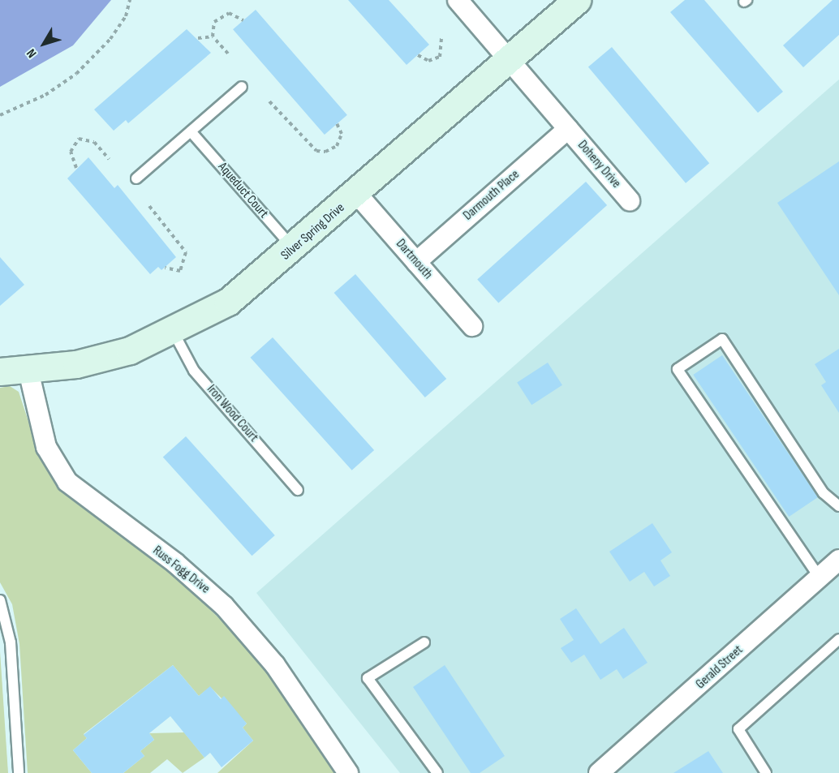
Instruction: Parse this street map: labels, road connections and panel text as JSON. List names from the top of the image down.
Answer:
{
  "streets": {
    "street": [
      "Doheny Drive",
      "Darmouth Place",
      "Silver Spring Drive",
      "Dartmouth",
      "Russ Fogg Drive",
      "Gerald Street"
    ],
    "lane": ["Aqueduct Court", "Iron Wood Court"]
  },
  "crossings": [
    ["Doheny Drive", "Darmouth Place"],
    ["Aqueduct Court", "Silver Spring Drive"],
    ["Darmouth Place", "Dartmouth"],
    ["Silver Spring Drive", "Dartmouth"],
    ["Silver Spring Drive", "Iron Wood Court"],
    ["Silver Spring Drive", "Russ Fogg Drive"]
  ],
  "north": "bottom left"
}
